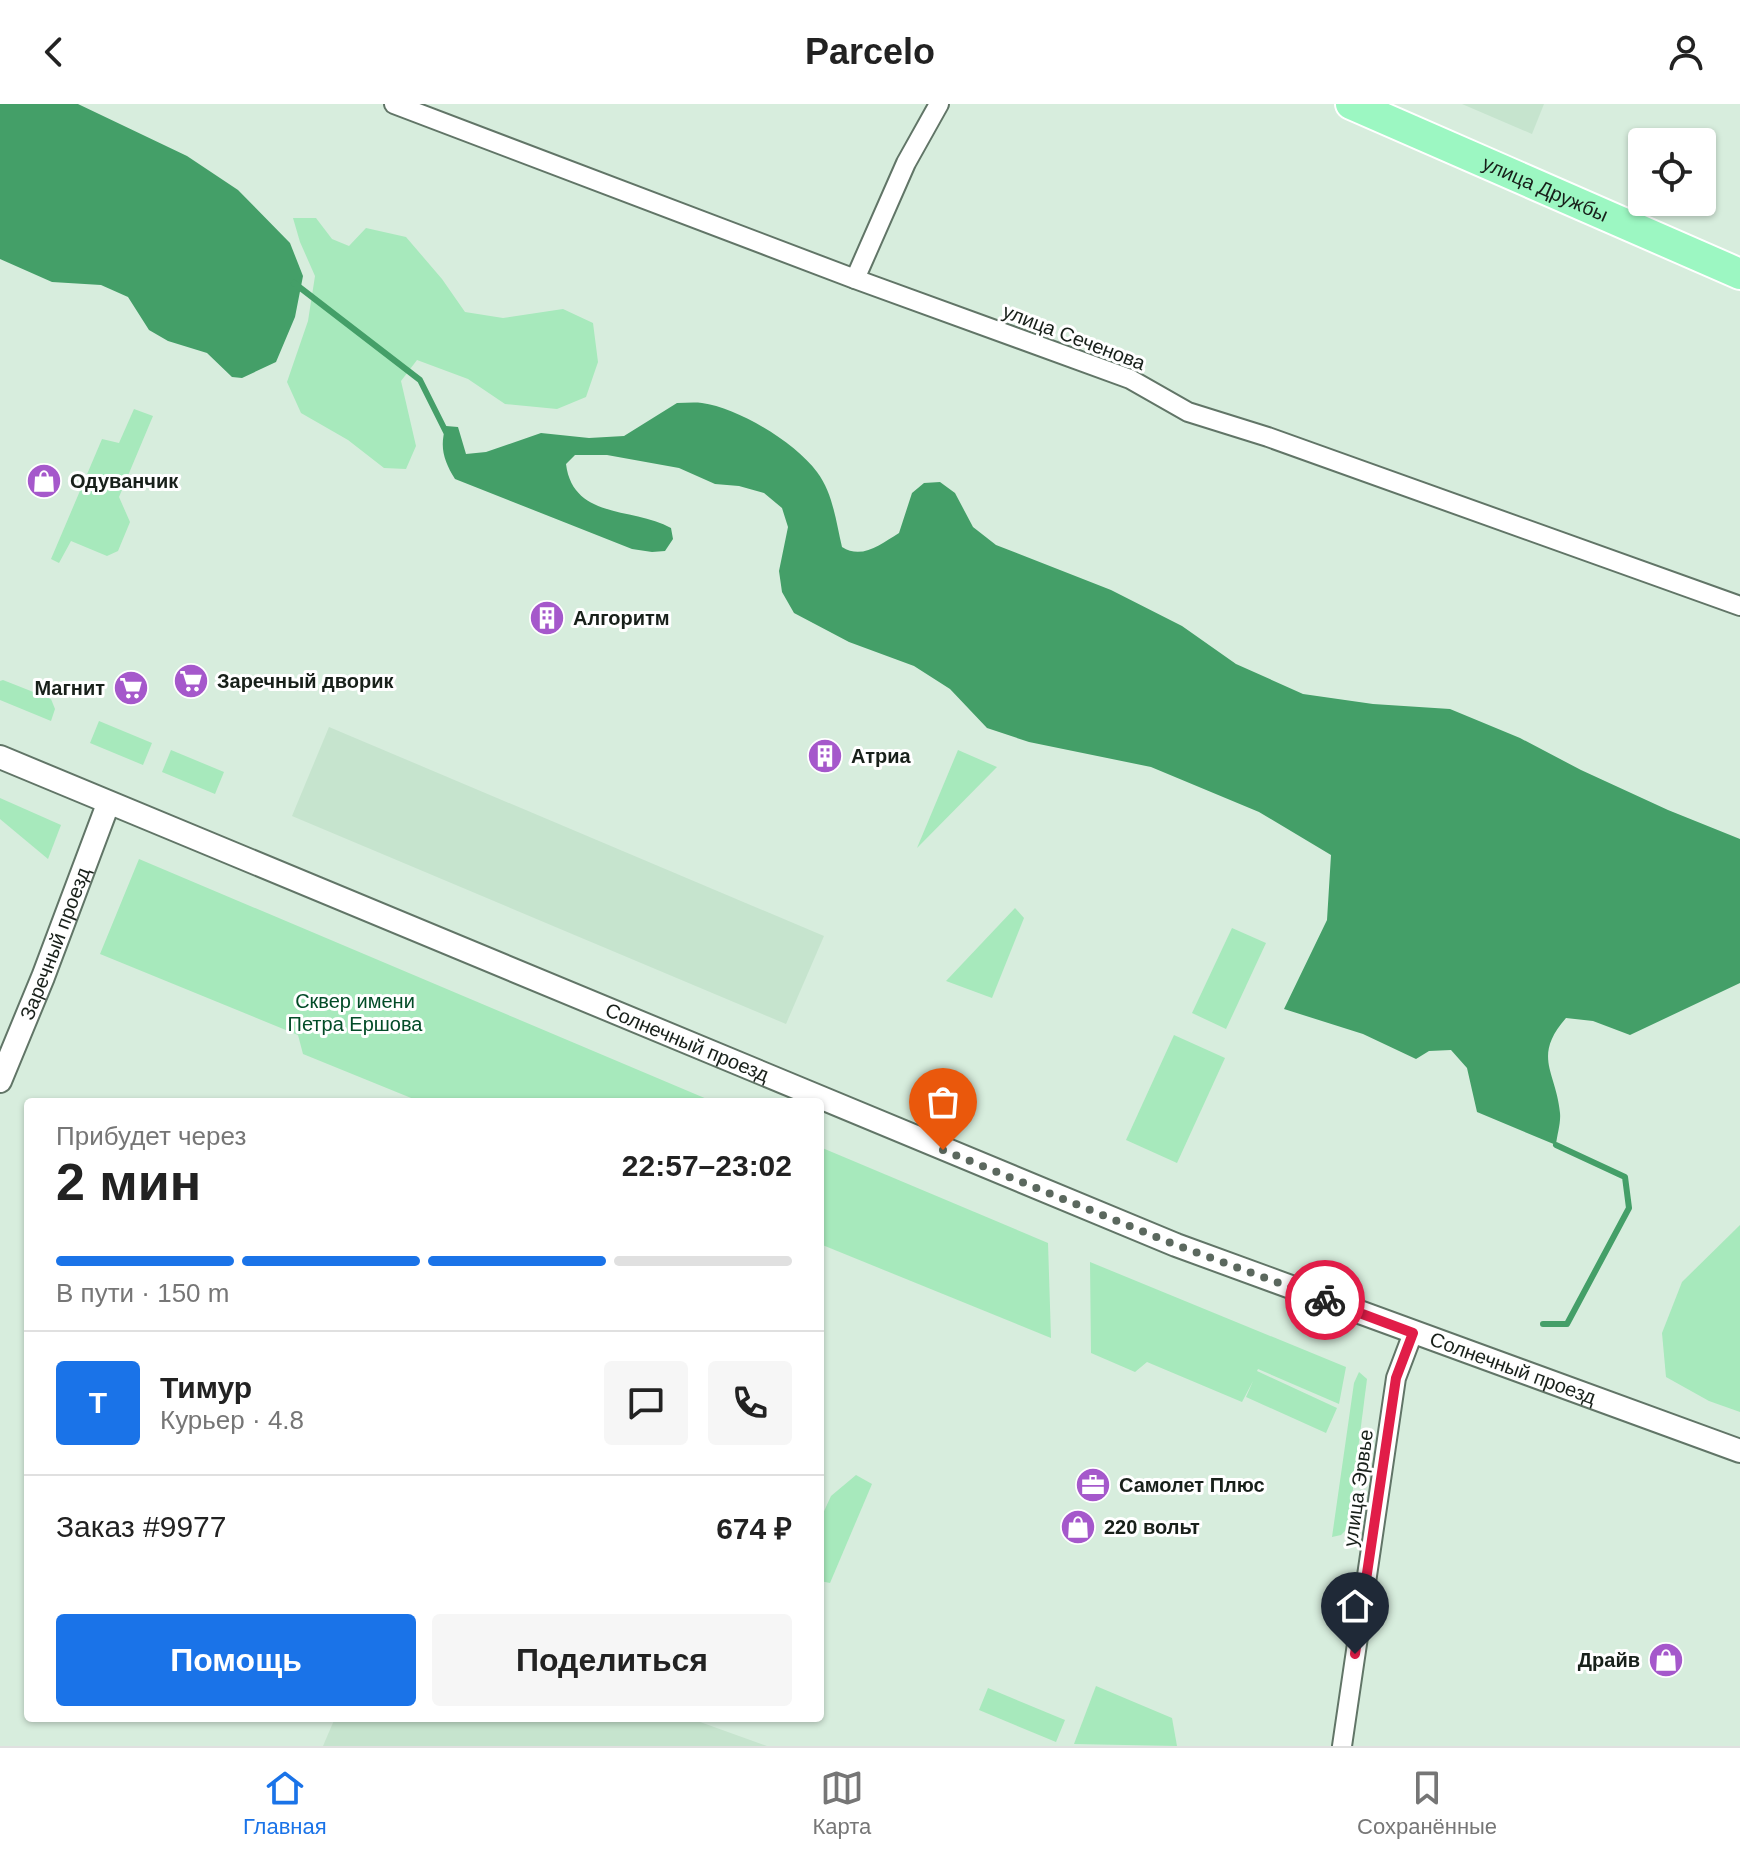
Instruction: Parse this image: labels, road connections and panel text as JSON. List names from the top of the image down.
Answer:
{
  "streets": {
    "main road": ["улица Дружбы"],
    "street": [
      "улица Сеченова",
      "Заречный проезд",
      "Солнечный проезд",
      "улица Эрвье"
    ]
  },
  "crossings": [
    ["Заречный проезд", "Солнечный проезд"],
    ["Солнечный проезд", "улица Эрвье"]
  ],
  "parks": ["Сквер имени Петра Ершова"],
  "places": {
    "shop": ["Одуванчик", "220 вольт", "Драйв"],
    "building": ["Алгоритм", "Атриа"],
    "supermarket": ["Заречный дворик", "Магнит"],
    "office": ["Самолет Плюс"]
  },
  "page": {
    "header": "Parcelo",
    "heading": ["2 мин", "Прибудет через", "22:57–23:02"],
    "panel": [
      "Тимур",
      "Курьер · 4.8",
      "Заказ #9977",
      "674 ₽"
    ],
    "bar": "В пути · 150 m",
    "round": "Т",
    "buttons": ["Помощь", "Поделиться"],
    "tabs": ["Главная", "Карта", "Сохранённые"]
  }
}
